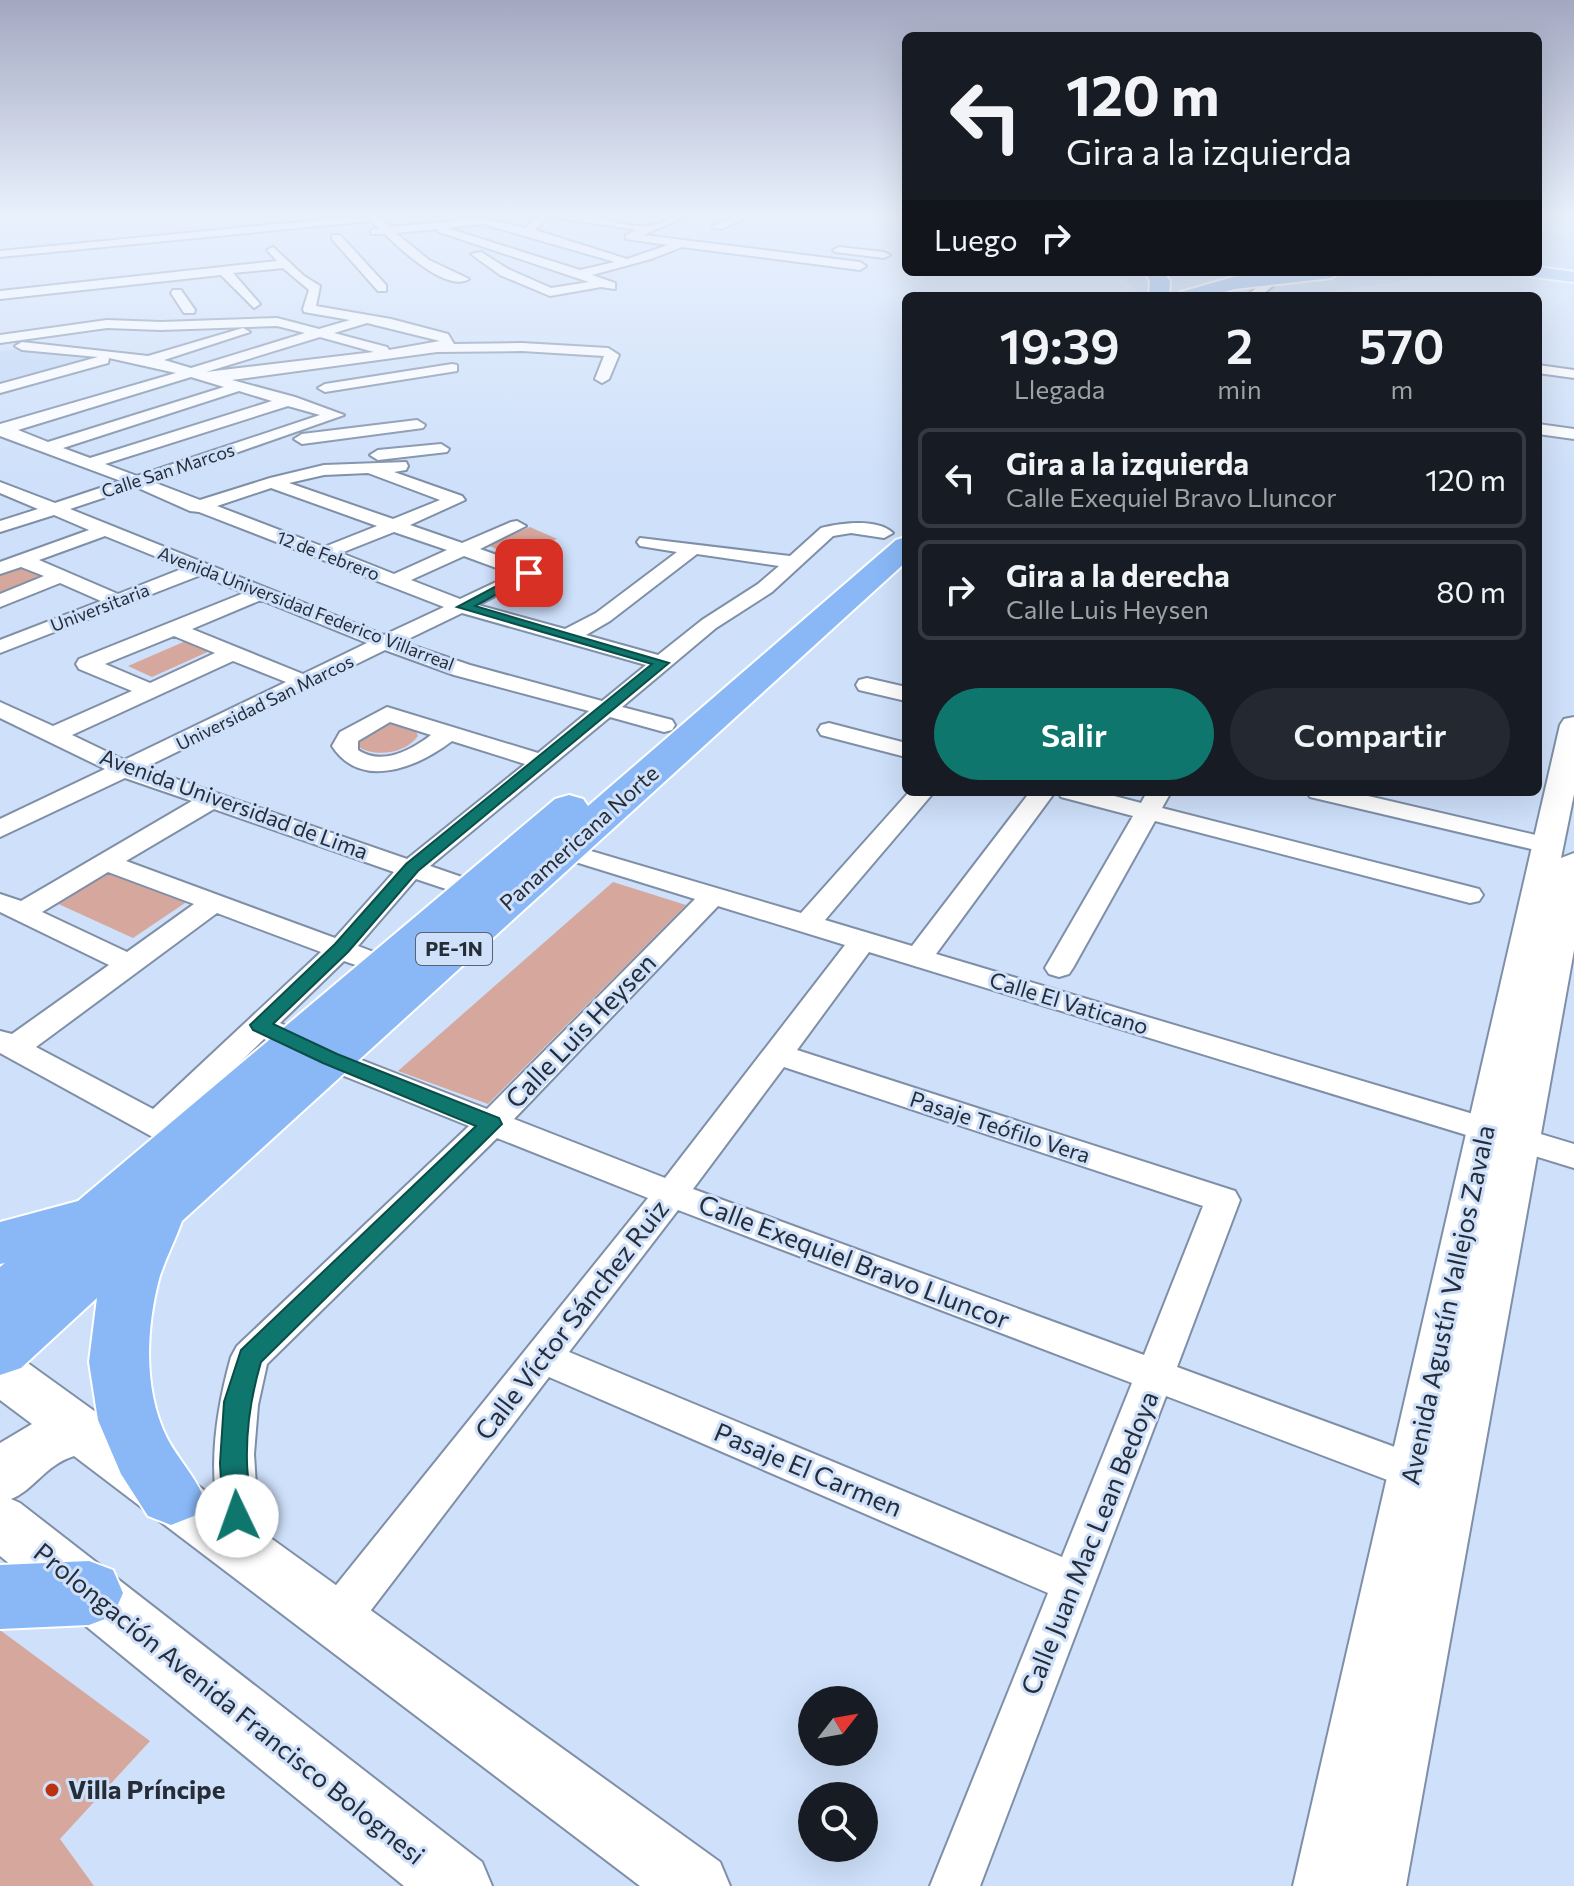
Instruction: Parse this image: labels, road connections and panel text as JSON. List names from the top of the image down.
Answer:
{
  "streets": {
    "highway": ["Panamericana Norte", "PE-1N"],
    "main road": ["Prolongación Avenida Francisco Bolognesi"],
    "street": [
      "Calle San Marcos",
      "12 de Febrero",
      "Universitaria",
      "Avenida Universidad Federico Villarreal",
      "Universidad San Marcos",
      "Avenida Universidad de Lima",
      "Calle El Vaticano",
      "Calle Luis Heysen",
      "Pasaje Teófilo Vera",
      "Calle Exequiel Bravo Lluncor",
      "Avenida Agustín Vallejos Zavala",
      "Calle Víctor Sánchez Ruiz",
      "Pasaje El Carmen",
      "Calle Juan Mac Lean Bedoya"
    ]
  },
  "crossings": [
    ["Calle San Marcos", "12 de Febrero"],
    ["Calle San Marcos", "Avenida Universidad Federico Villarreal"],
    ["12 de Febrero", "Universidad San Marcos"],
    ["Universitaria", "Avenida Universidad Federico Villarreal"],
    ["Avenida Universidad Federico Villarreal", "Universidad San Marcos"],
    ["Avenida Universidad Federico Villarreal", "Panamericana Norte"],
    ["Universidad San Marcos", "Avenida Universidad de Lima"],
    ["Avenida Universidad de Lima", "Panamericana Norte"],
    ["Panamericana Norte", "Calle El Vaticano"],
    ["Panamericana Norte", "Calle Exequiel Bravo Lluncor"],
    ["Calle El Vaticano", "Calle Luis Heysen"],
    ["Calle El Vaticano", "Avenida Agustín Vallejos Zavala"],
    ["Calle El Vaticano", "Calle Víctor Sánchez Ruiz"],
    ["Calle Luis Heysen", "Calle Exequiel Bravo Lluncor"],
    ["Pasaje Teófilo Vera", "Calle Víctor Sánchez Ruiz"],
    ["Pasaje Teófilo Vera", "Calle Juan Mac Lean Bedoya"],
    ["Calle Exequiel Bravo Lluncor", "Avenida Agustín Vallejos Zavala"],
    ["Calle Exequiel Bravo Lluncor", "Calle Víctor Sánchez Ruiz"],
    ["Calle Exequiel Bravo Lluncor", "Calle Juan Mac Lean Bedoya"],
    ["Calle Víctor Sánchez Ruiz", "Pasaje El Carmen"],
    ["Pasaje El Carmen", "Calle Juan Mac Lean Bedoya"]
  ],
  "places": ["Villa Príncipe"],
  "north": "top right",
  "page": {
    "turn": ["120 m", "Gira a la izquierda"],
    "then": "Luego",
    "eta": [
      "19:39",
      "Llegada",
      "2",
      "min",
      "570",
      "m"
    ],
    "list": [
      {
        "name": "Gira a la izquierda",
        "note": "Calle Exequiel Bravo Lluncor",
        "value": "120 m"
      },
      {
        "name": "Gira a la derecha",
        "note": "Calle Luis Heysen",
        "value": "80 m"
      }
    ],
    "buttons": ["Salir", "Compartir"]
  }
}
